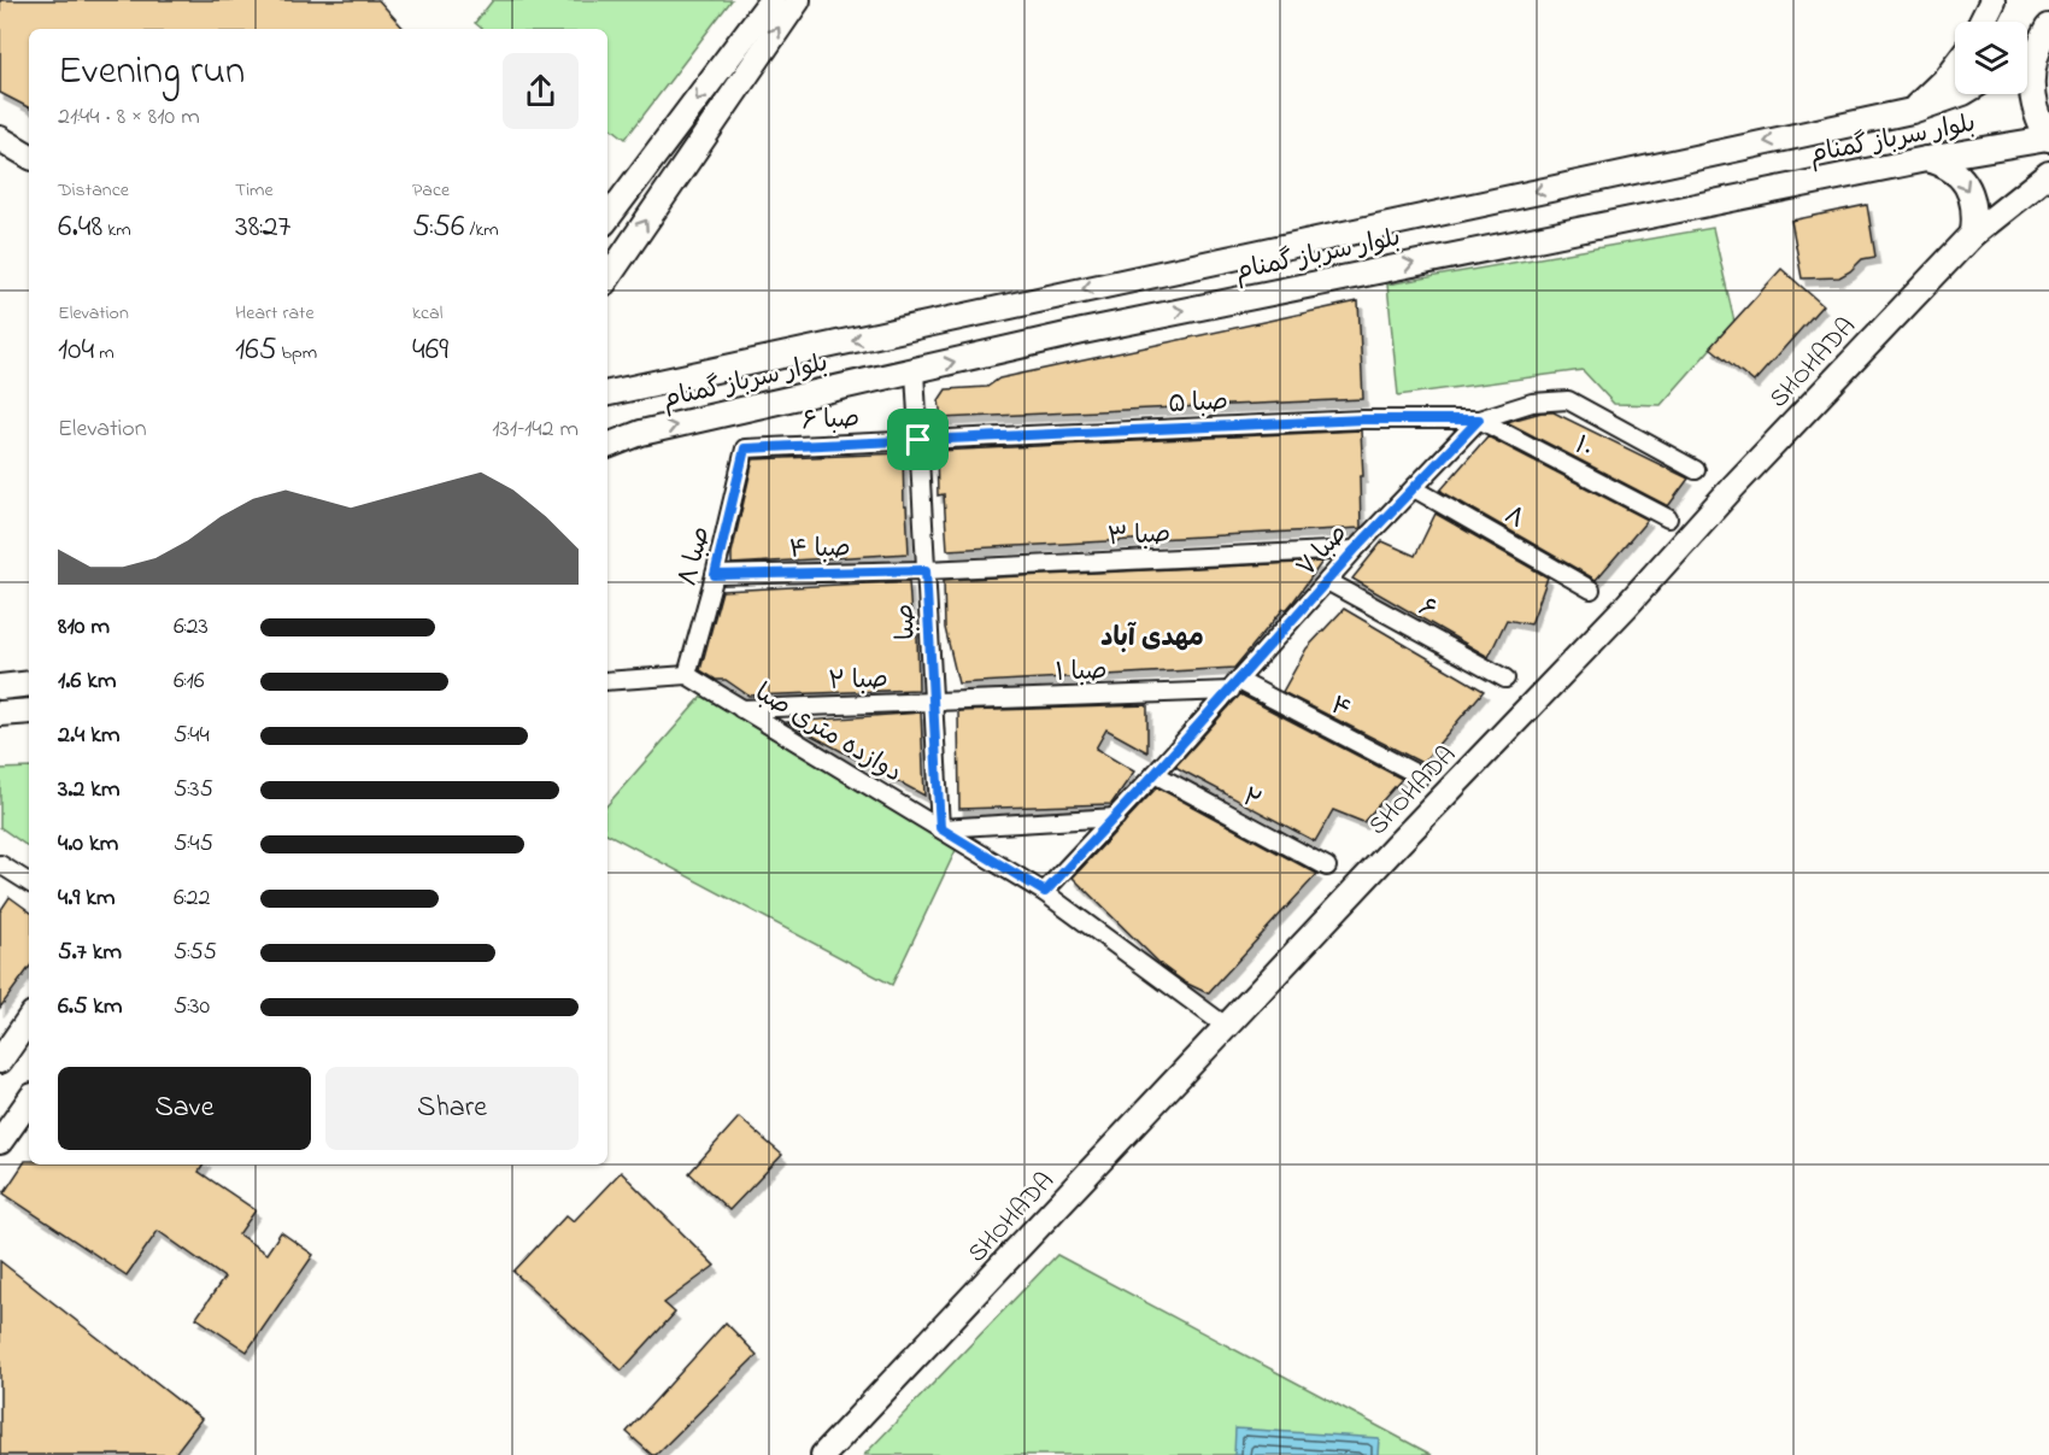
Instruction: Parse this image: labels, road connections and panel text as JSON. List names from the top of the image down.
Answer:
{
  "streets": {
    "main road": ["بلوار سرباز گمنام", "SHOHADA"],
    "street": [
      "صبا ۵",
      "صبا ۶",
      "۱۰",
      "۸",
      "صبا ۳",
      "صبا ۴",
      "صبا ۷",
      "صبا ۸",
      "۶",
      "صبا",
      "صبا ۱",
      "صبا ۲",
      "۴",
      "دوازده متری صبا",
      "۲"
    ]
  },
  "crossings": [
    ["بلوار سرباز گمنام", "صبا"],
    ["SHOHADA", "دوازده متری صبا"],
    ["صبا ۵", "صبا ۶"],
    ["صبا ۵", "۱۰"],
    ["صبا ۵", "صبا ۷"],
    ["صبا ۵", "صبا"],
    ["صبا ۶", "صبا ۸"],
    ["صبا ۶", "صبا"],
    ["۱۰", "صبا ۷"],
    ["۸", "صبا ۷"],
    ["صبا ۳", "صبا ۴"],
    ["صبا ۳", "صبا ۷"],
    ["صبا ۳", "صبا"],
    ["صبا ۴", "صبا ۸"],
    ["صبا ۴", "صبا"],
    ["صبا ۷", "۶"],
    ["صبا ۷", "صبا ۱"],
    ["صبا ۷", "۴"],
    ["صبا ۷", "دوازده متری صبا"],
    ["صبا ۷", "۲"],
    ["صبا ۸", "دوازده متری صبا"],
    ["صبا", "صبا ۱"],
    ["صبا", "صبا ۲"],
    ["صبا", "دوازده متری صبا"],
    ["صبا ۱", "صبا ۲"],
    ["صبا ۱", "۴"],
    ["صبا ۲", "دوازده متری صبا"]
  ],
  "districts": ["مهدی آباد"],
  "page": {
    "heading": ["Evening run", "21:44 · 8 × 810 m"],
    "stats": [
      ["Distance", "6.48 km"],
      ["Time", "38:27"],
      ["Pace", "5:56 /km"],
      ["Elevation", "104 m"],
      ["Heart rate", "165 bpm"],
      ["kcal", "469"]
    ],
    "chart": ["Elevation", "131–142 m"],
    "list": [
      {
        "name": "810 m",
        "note": "6:23"
      },
      {
        "name": "1.6 km",
        "note": "6:16"
      },
      {
        "name": "2.4 km",
        "note": "5:44"
      },
      {
        "name": "3.2 km",
        "note": "5:35"
      },
      {
        "name": "4.0 km",
        "note": "5:45"
      },
      {
        "name": "4.9 km",
        "note": "6:22"
      },
      {
        "name": "5.7 km",
        "note": "5:55"
      },
      {
        "name": "6.5 km",
        "note": "5:30"
      }
    ],
    "buttons": ["Save", "Share"]
  }
}
